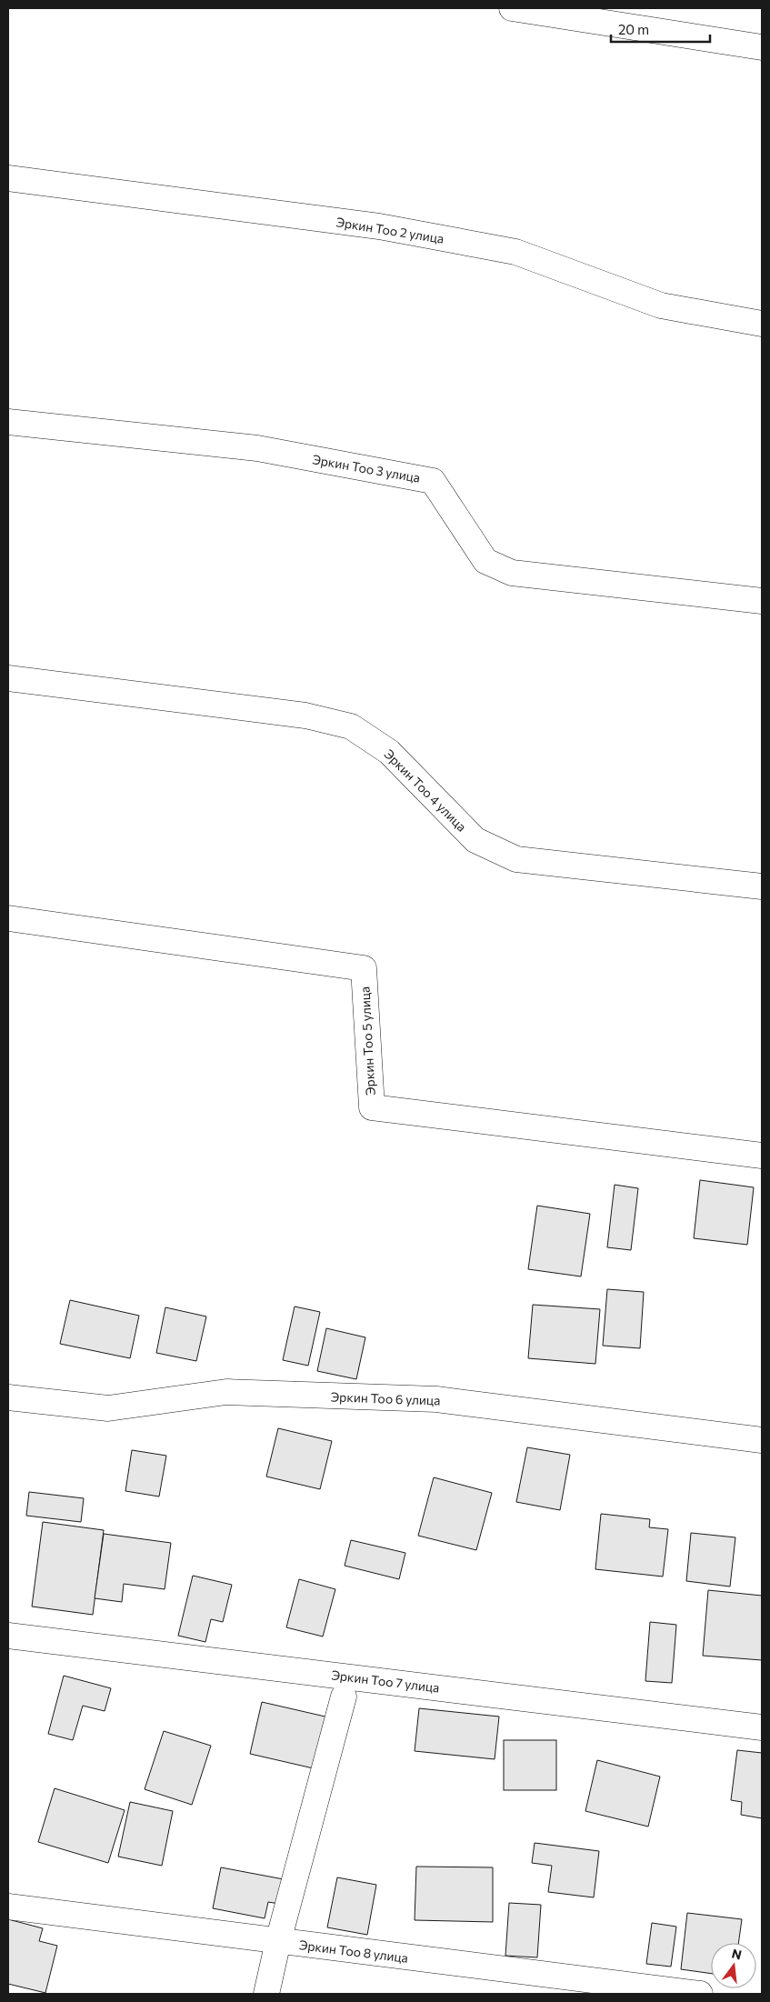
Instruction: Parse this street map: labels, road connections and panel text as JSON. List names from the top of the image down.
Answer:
{
  "streets": {
    "street": [
      "Эркин Тоо 2 улица",
      "Эркин Тоо 3 улица",
      "Эркин Тоо 4 улица",
      "Эркин Тоо 5 улица",
      "Эркин Тоо 6 улица",
      "Эркин Тоо 7 улица",
      "Эркин Тоо 8 улица"
    ]
  },
  "scale_bar": "20 m",
  "north": "top"
}
